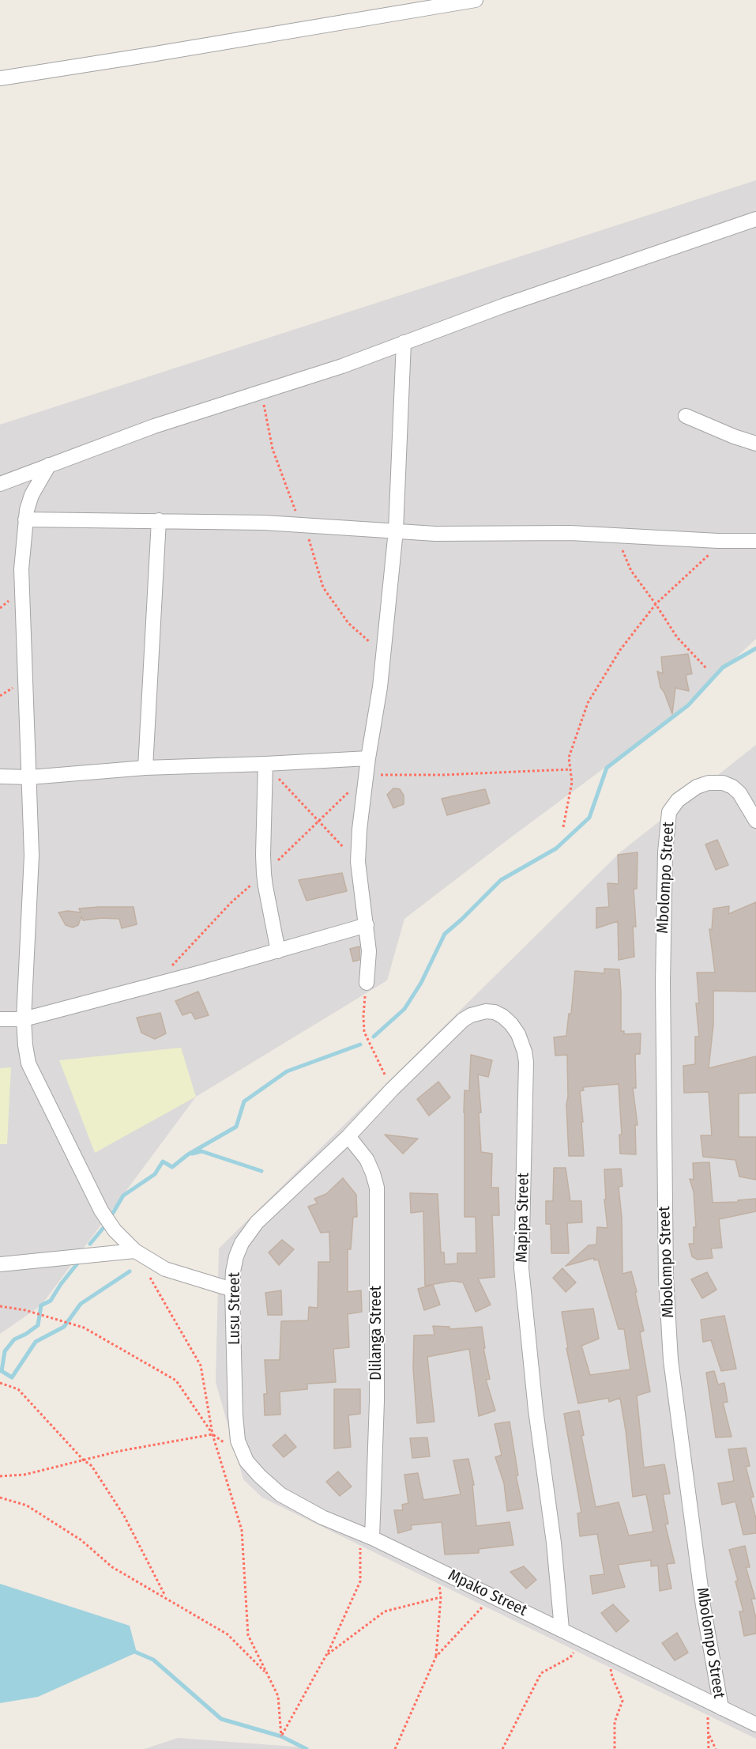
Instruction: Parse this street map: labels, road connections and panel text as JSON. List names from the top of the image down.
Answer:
{
  "streets": {
    "street": [
      "Mbolompo Street",
      "Mapipa Street",
      "Lusu Street",
      "Dlilanga Street",
      "Mpako Street"
    ]
  },
  "crossings": [
    ["Mbolompo Street", "Mpako Street"],
    ["Mapipa Street", "Lusu Street"],
    ["Mapipa Street", "Dlilanga Street"],
    ["Mapipa Street", "Mpako Street"],
    ["Lusu Street", "Dlilanga Street"],
    ["Lusu Street", "Mpako Street"],
    ["Dlilanga Street", "Mpako Street"]
  ]
}
